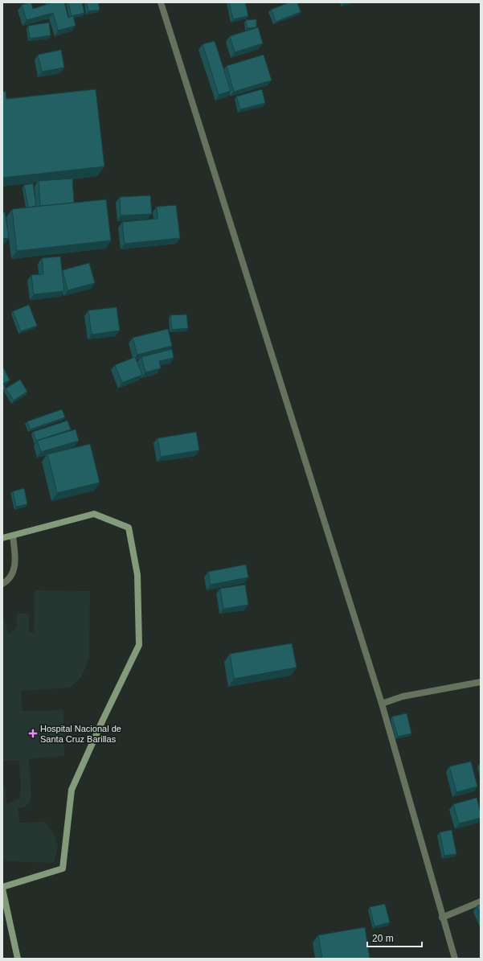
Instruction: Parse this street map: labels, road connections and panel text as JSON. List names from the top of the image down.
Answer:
{
  "places": {
    "health": ["Hospital Nacional de Santa Cruz Barillas"]
  },
  "scale_bar": "20 m"
}
